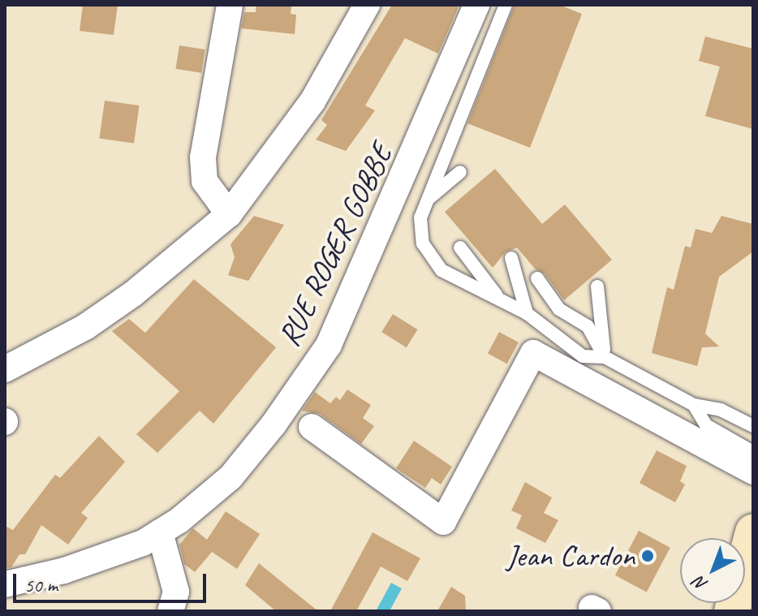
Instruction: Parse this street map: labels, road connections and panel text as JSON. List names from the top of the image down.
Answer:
{
  "streets": {
    "street": ["RUE ROGER GOBBE"]
  },
  "places": ["Jean Cardon"],
  "scale_bar": "50 m",
  "north": "bottom left"
}
